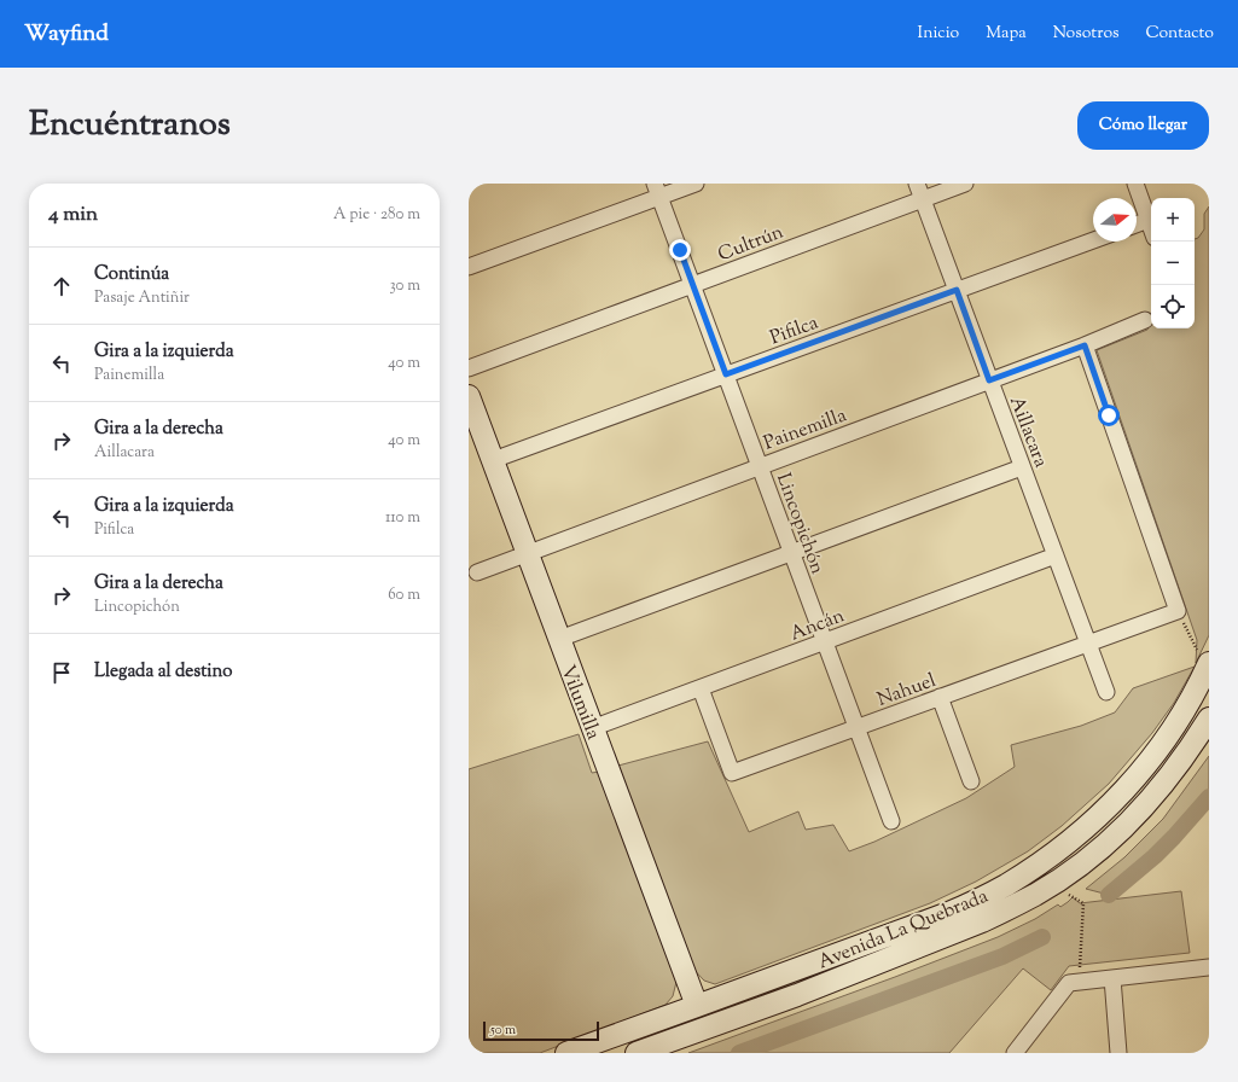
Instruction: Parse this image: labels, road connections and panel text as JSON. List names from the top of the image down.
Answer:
{
  "streets": {
    "main road": ["Vilumilla", "Avenida La Quebrada"],
    "street": [
      "Cultrún",
      "Pifilca",
      "Painemilla",
      "Aillacara",
      "Lincopichón",
      "Ancán",
      "Nahuel"
    ]
  },
  "crossings": [
    ["Cultrún", "Aillacara"],
    ["Cultrún", "Lincopichón"],
    ["Pifilca", "Aillacara"],
    ["Pifilca", "Lincopichón"],
    ["Pifilca", "Vilumilla"],
    ["Painemilla", "Aillacara"],
    ["Painemilla", "Lincopichón"],
    ["Painemilla", "Vilumilla"],
    ["Aillacara", "Ancán"],
    ["Aillacara", "Nahuel"],
    ["Lincopichón", "Ancán"],
    ["Lincopichón", "Nahuel"],
    ["Ancán", "Nahuel"],
    ["Ancán", "Vilumilla"],
    ["Vilumilla", "Avenida La Quebrada"]
  ],
  "scale_bar": "50 m",
  "north": "right",
  "page": {
    "header": "Wayfind",
    "nav": [
      "Inicio",
      "Mapa",
      "Nosotros",
      "Contacto"
    ],
    "title": "Encuéntranos",
    "buttons": "Cómo llegar",
    "heading": ["4 min", "A pie · 280 m"],
    "map_buttons": ["+", "−"],
    "list": [
      ["Continúa", "Pasaje Antiñir", "30 m"],
      ["Gira a la izquierda", "Painemilla", "40 m"],
      ["Gira a la derecha", "Aillacara", "40 m"],
      ["Gira a la izquierda", "Pifilca", "110 m"],
      ["Gira a la derecha", "Lincopichón", "60 m"],
      "Llegada al destino"
    ],
    "scale": "50 m"
  }
}
